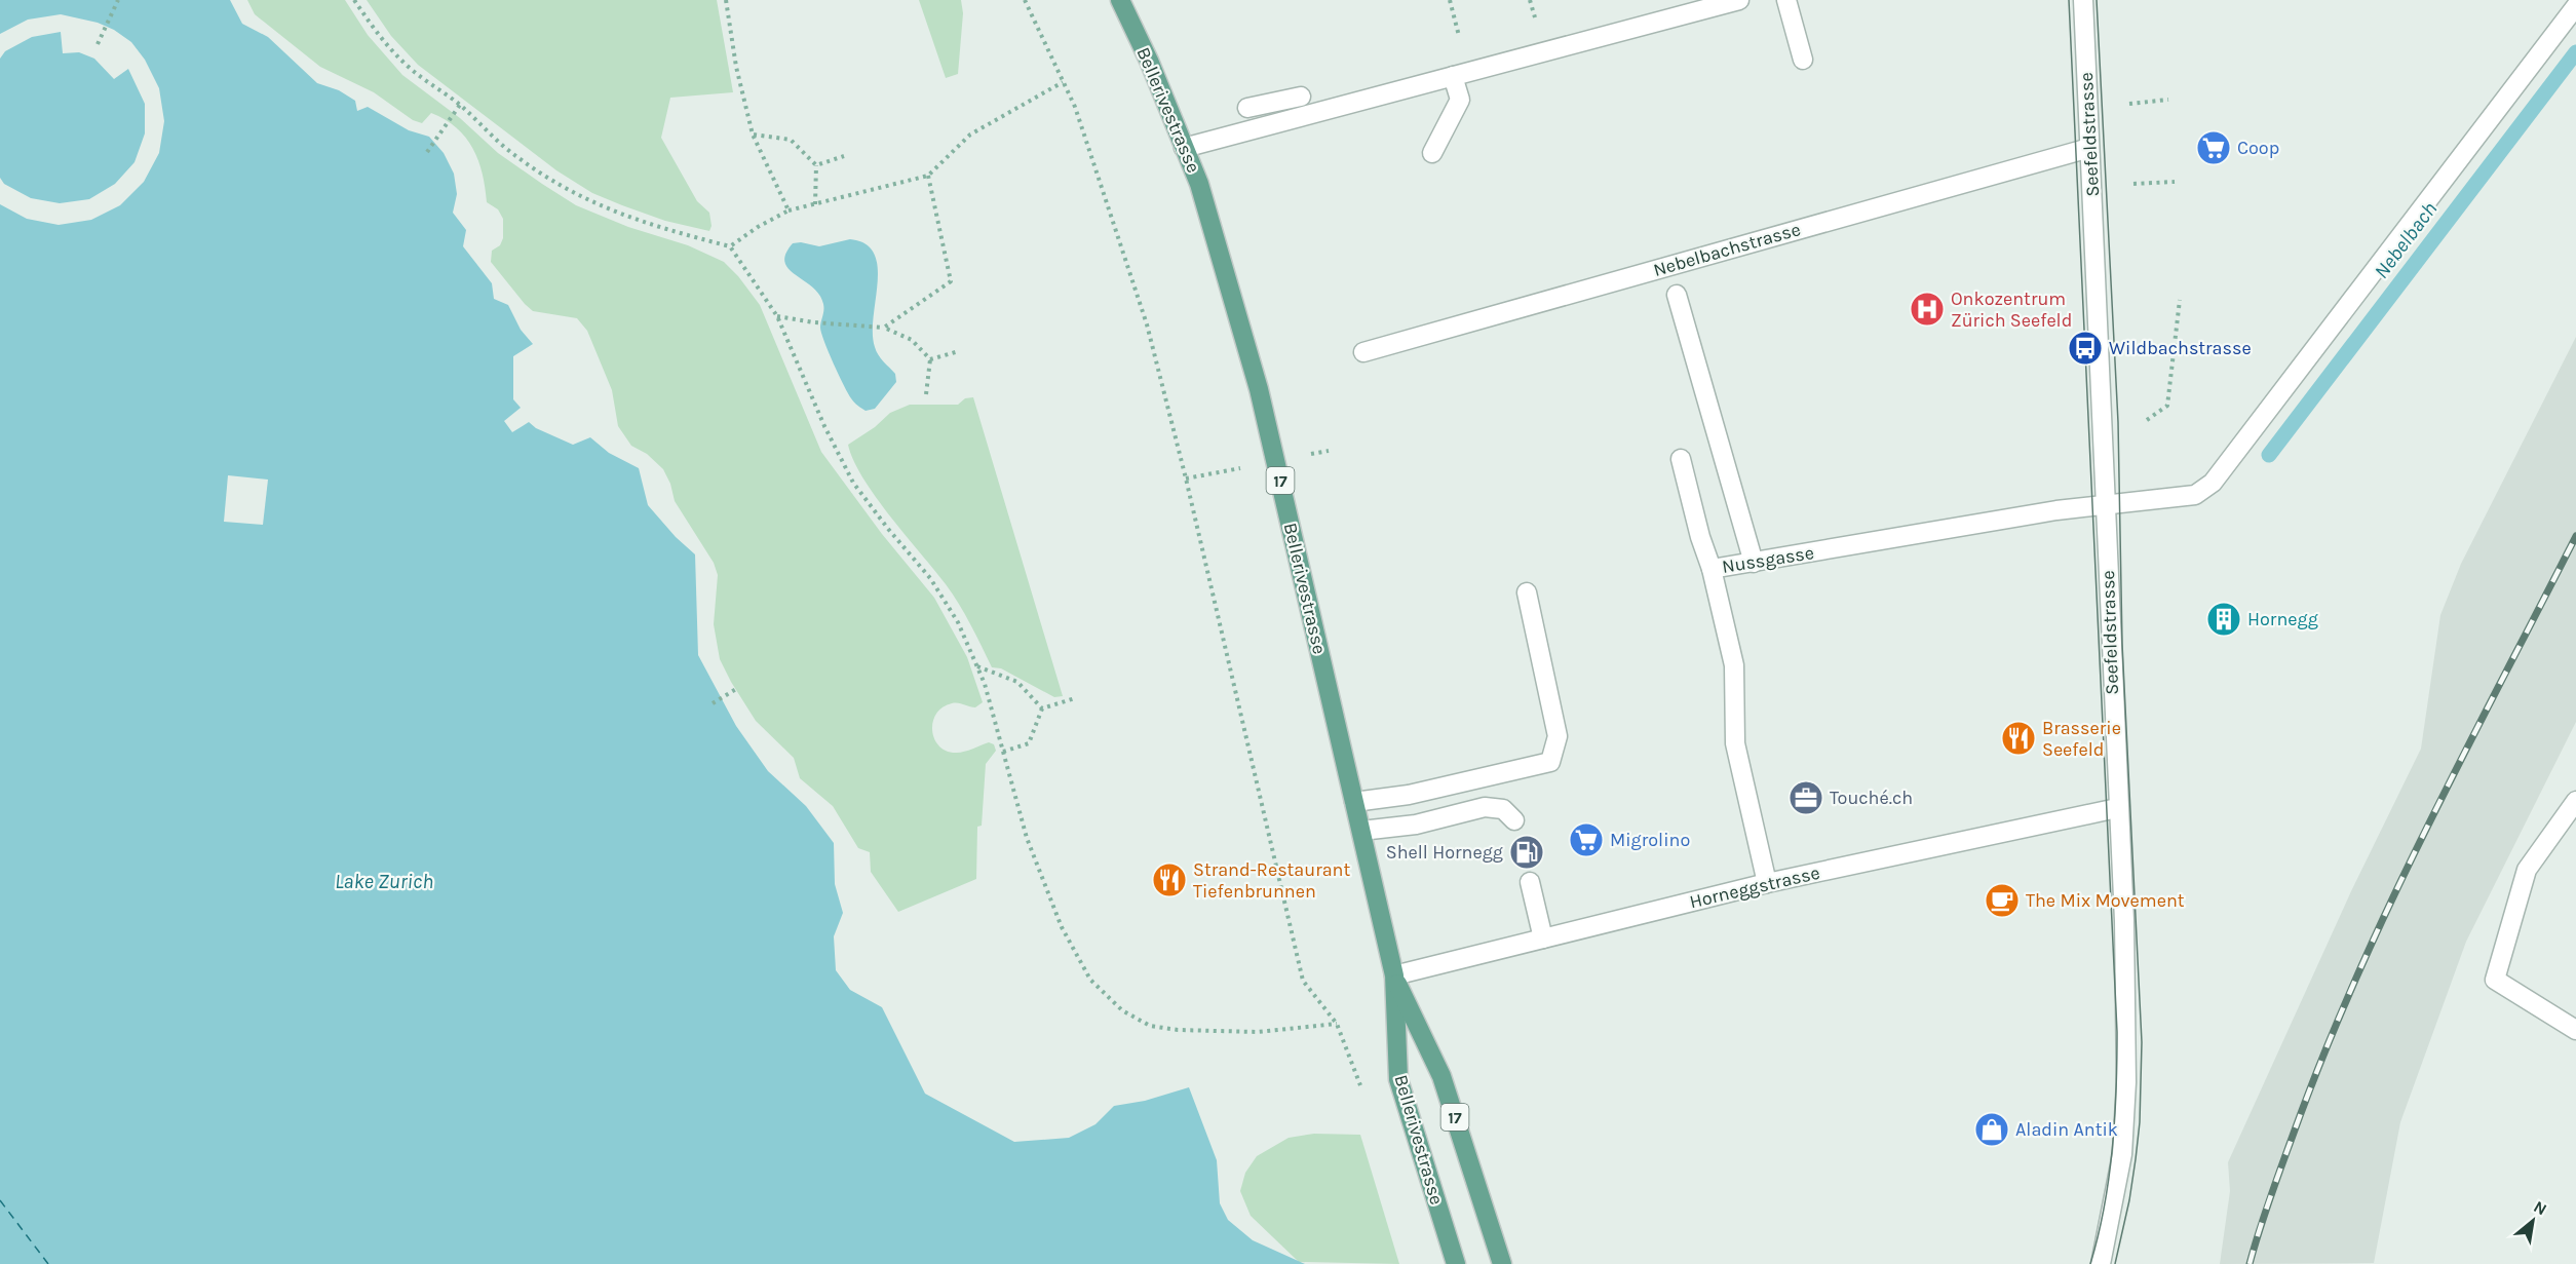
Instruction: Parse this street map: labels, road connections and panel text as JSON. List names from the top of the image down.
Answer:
{
  "streets": {
    "main road": ["Bellerivestrasse", "17"],
    "street": [
      "Seefeldstrasse",
      "Nebelbachstrasse",
      "Nussgasse",
      "Horneggstrasse"
    ]
  },
  "crossings": [
    ["Bellerivestrasse", "Horneggstrasse"],
    ["Seefeldstrasse", "Nebelbachstrasse"],
    ["Seefeldstrasse", "Nussgasse"],
    ["Seefeldstrasse", "Horneggstrasse"],
    ["Nussgasse", "Horneggstrasse"]
  ],
  "water": ["Nebelbach", "Lake Zurich"],
  "places": {
    "supermarket": ["Coop", "Migrolino"],
    "hospital": ["Onkozentrum Zürich Seefeld"],
    "bus stop": ["Wildbachstrasse"],
    "building": ["Hornegg"],
    "restaurant": ["Brasserie Seefeld", "Strand-Restaurant Tiefenbrunnen"],
    "office": ["Touché.ch"],
    "fuel station": ["Shell Hornegg"],
    "cafe": ["The Mix Movement"],
    "shop": ["Aladin Antik"]
  },
  "north": "top right"
}
